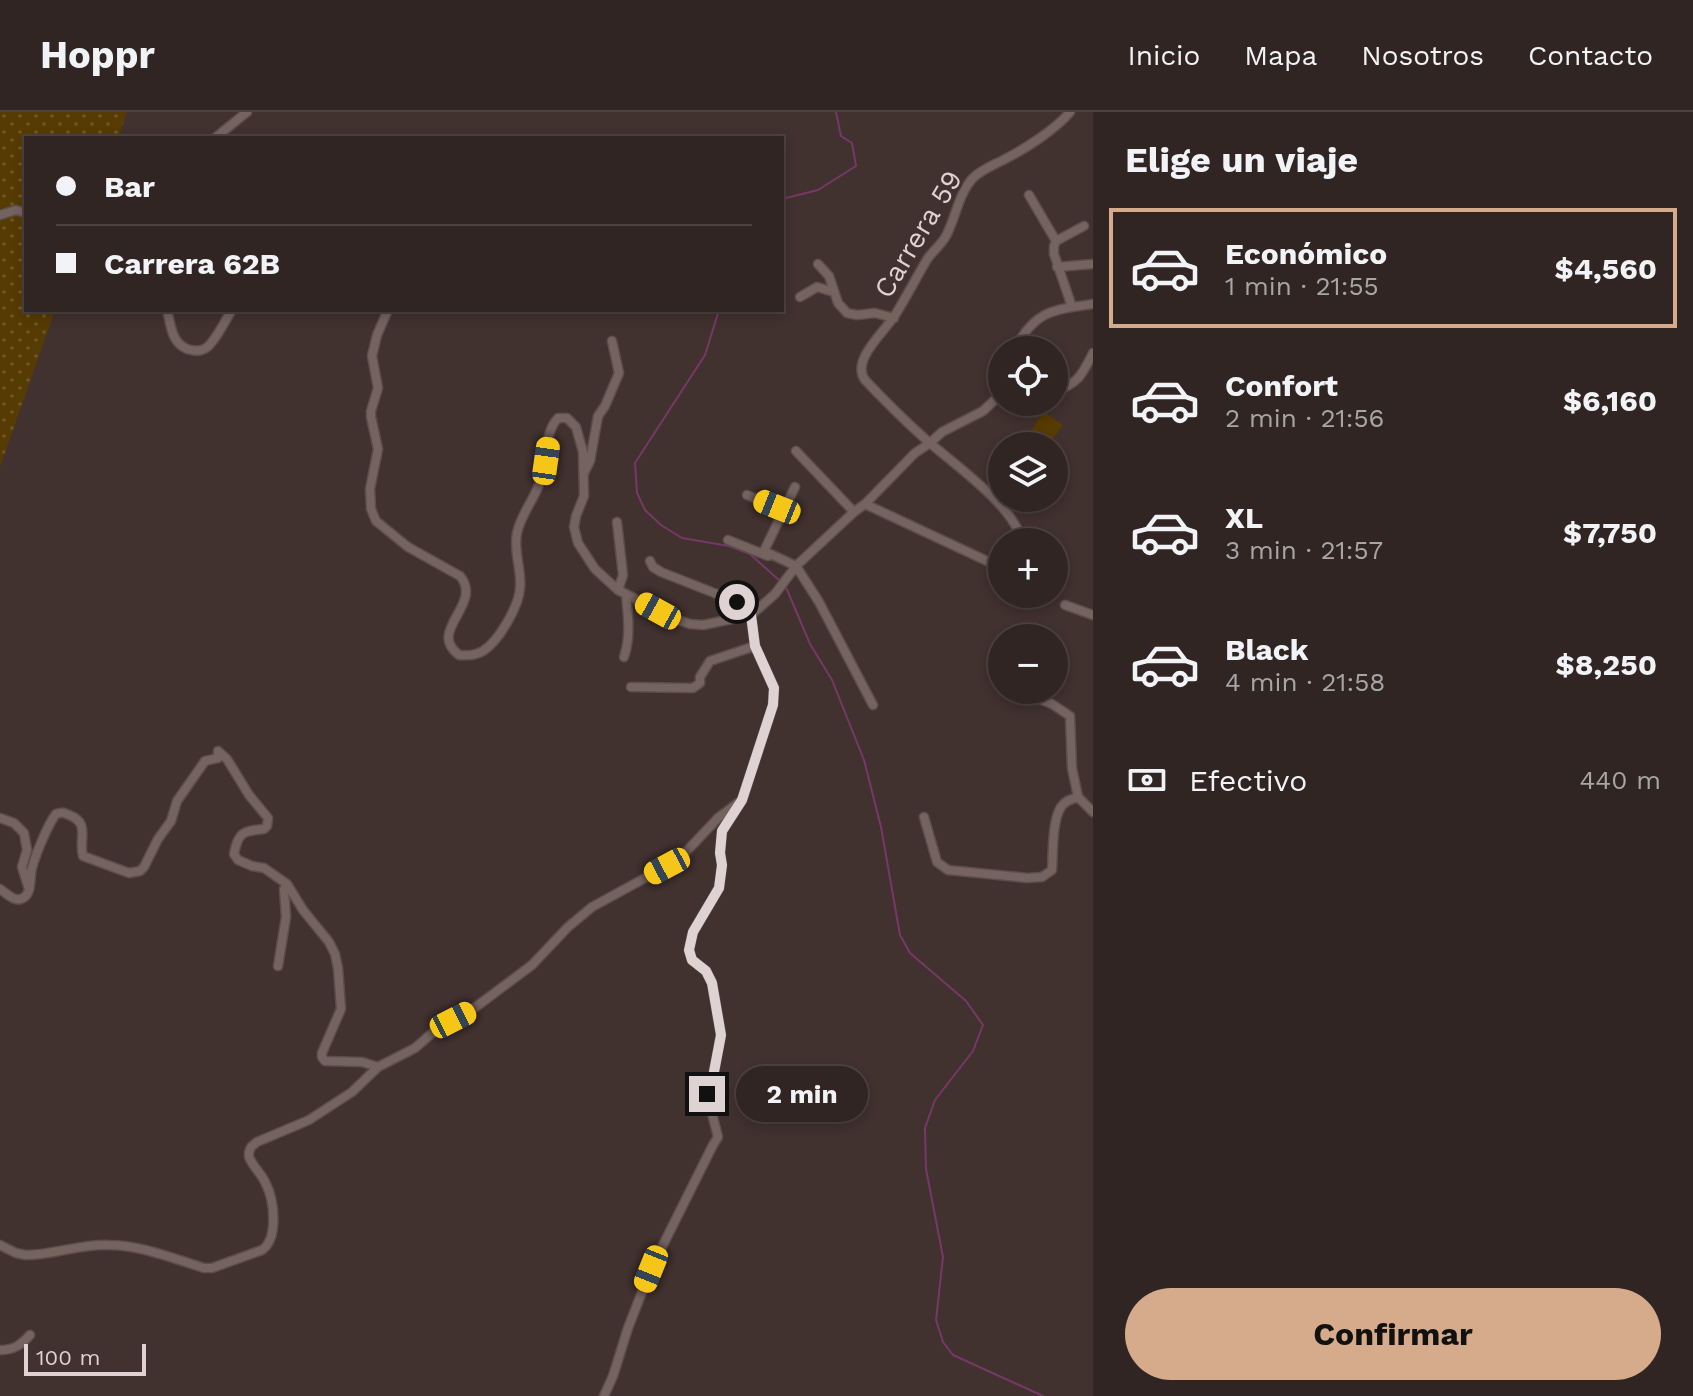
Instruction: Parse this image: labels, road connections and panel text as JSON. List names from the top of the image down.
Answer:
{
  "streets": {
    "street": ["Carrera 59"]
  },
  "scale_bar": "100 m",
  "page": {
    "header": "Hoppr",
    "nav": [
      "Inicio",
      "Mapa",
      "Nosotros",
      "Contacto"
    ],
    "heading": "Elige un viaje",
    "banner": ["Bar", "Carrera 62B"],
    "list": [
      {
        "name": "Económico",
        "note": "1 min · 21:55",
        "value": "$4,560"
      },
      {
        "name": "Confort",
        "note": "2 min · 21:56",
        "value": "$6,160"
      },
      {
        "name": "XL",
        "note": "3 min · 21:57",
        "value": "$7,750"
      },
      {
        "name": "Black",
        "note": "4 min · 21:58",
        "value": "$8,250"
      }
    ],
    "map_buttons": ["+", "−"],
    "pay": ["Efectivo", "440 m"],
    "bubble": "2 min",
    "buttons": "Confirmar",
    "scale": "100 m"
  }
}
